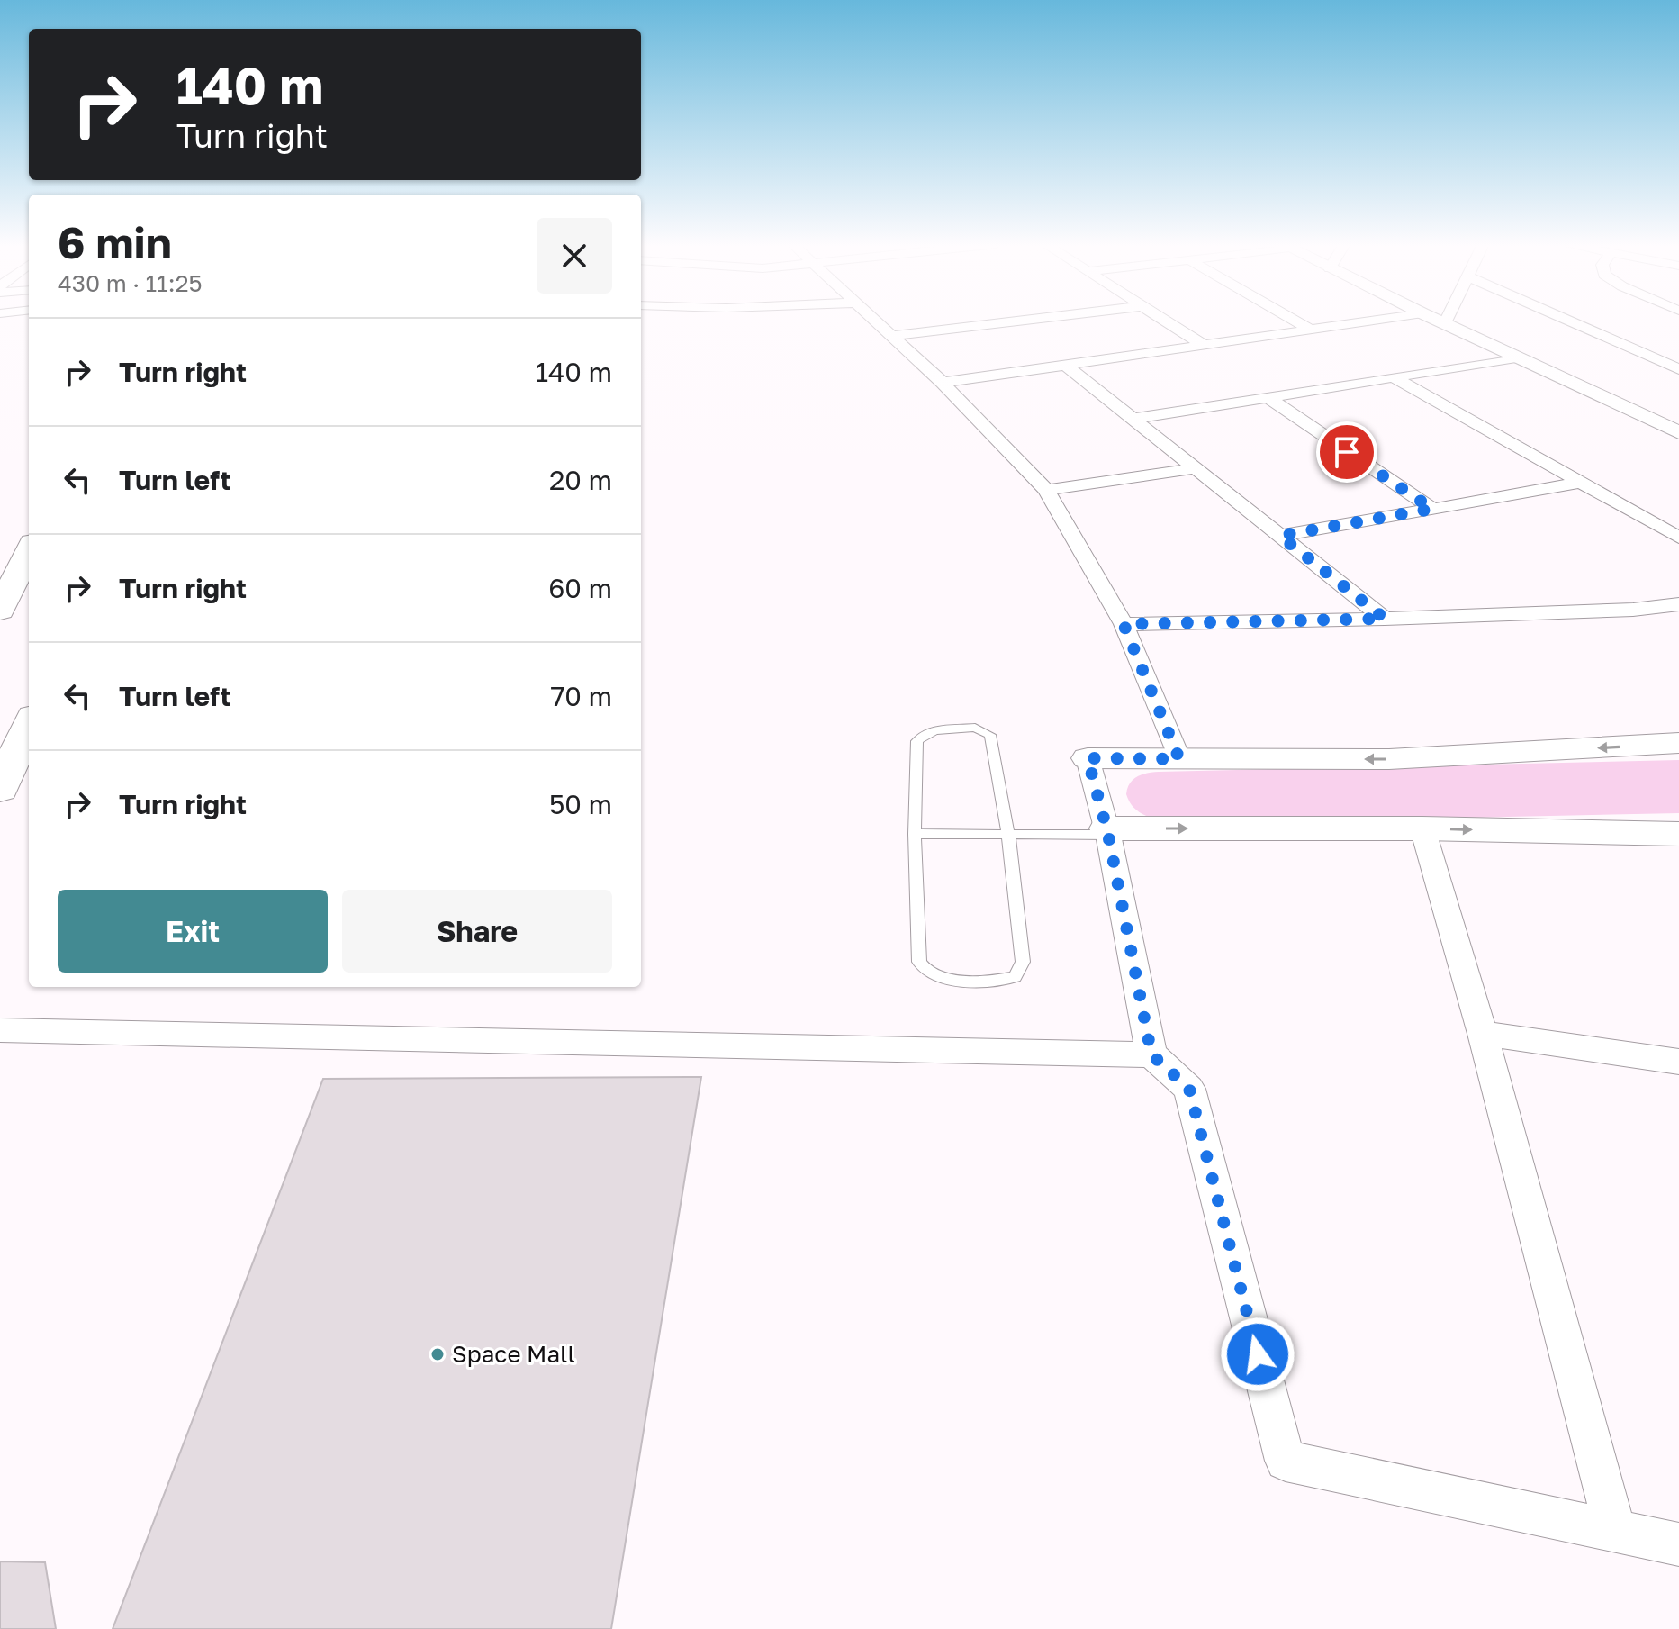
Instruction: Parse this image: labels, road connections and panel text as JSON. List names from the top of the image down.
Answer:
{
  "places": ["Space Mall"],
  "page": {
    "turn": ["140 m", "Turn right"],
    "heading": ["6 min", "430 m · 11:25"],
    "list": [
      {
        "name": "Turn right",
        "value": "140 m"
      },
      {
        "name": "Turn left",
        "value": "20 m"
      },
      {
        "name": "Turn right",
        "value": "60 m"
      },
      {
        "name": "Turn left",
        "value": "70 m"
      },
      {
        "name": "Turn right",
        "value": "50 m"
      }
    ],
    "buttons": ["Exit", "Share"]
  }
}
